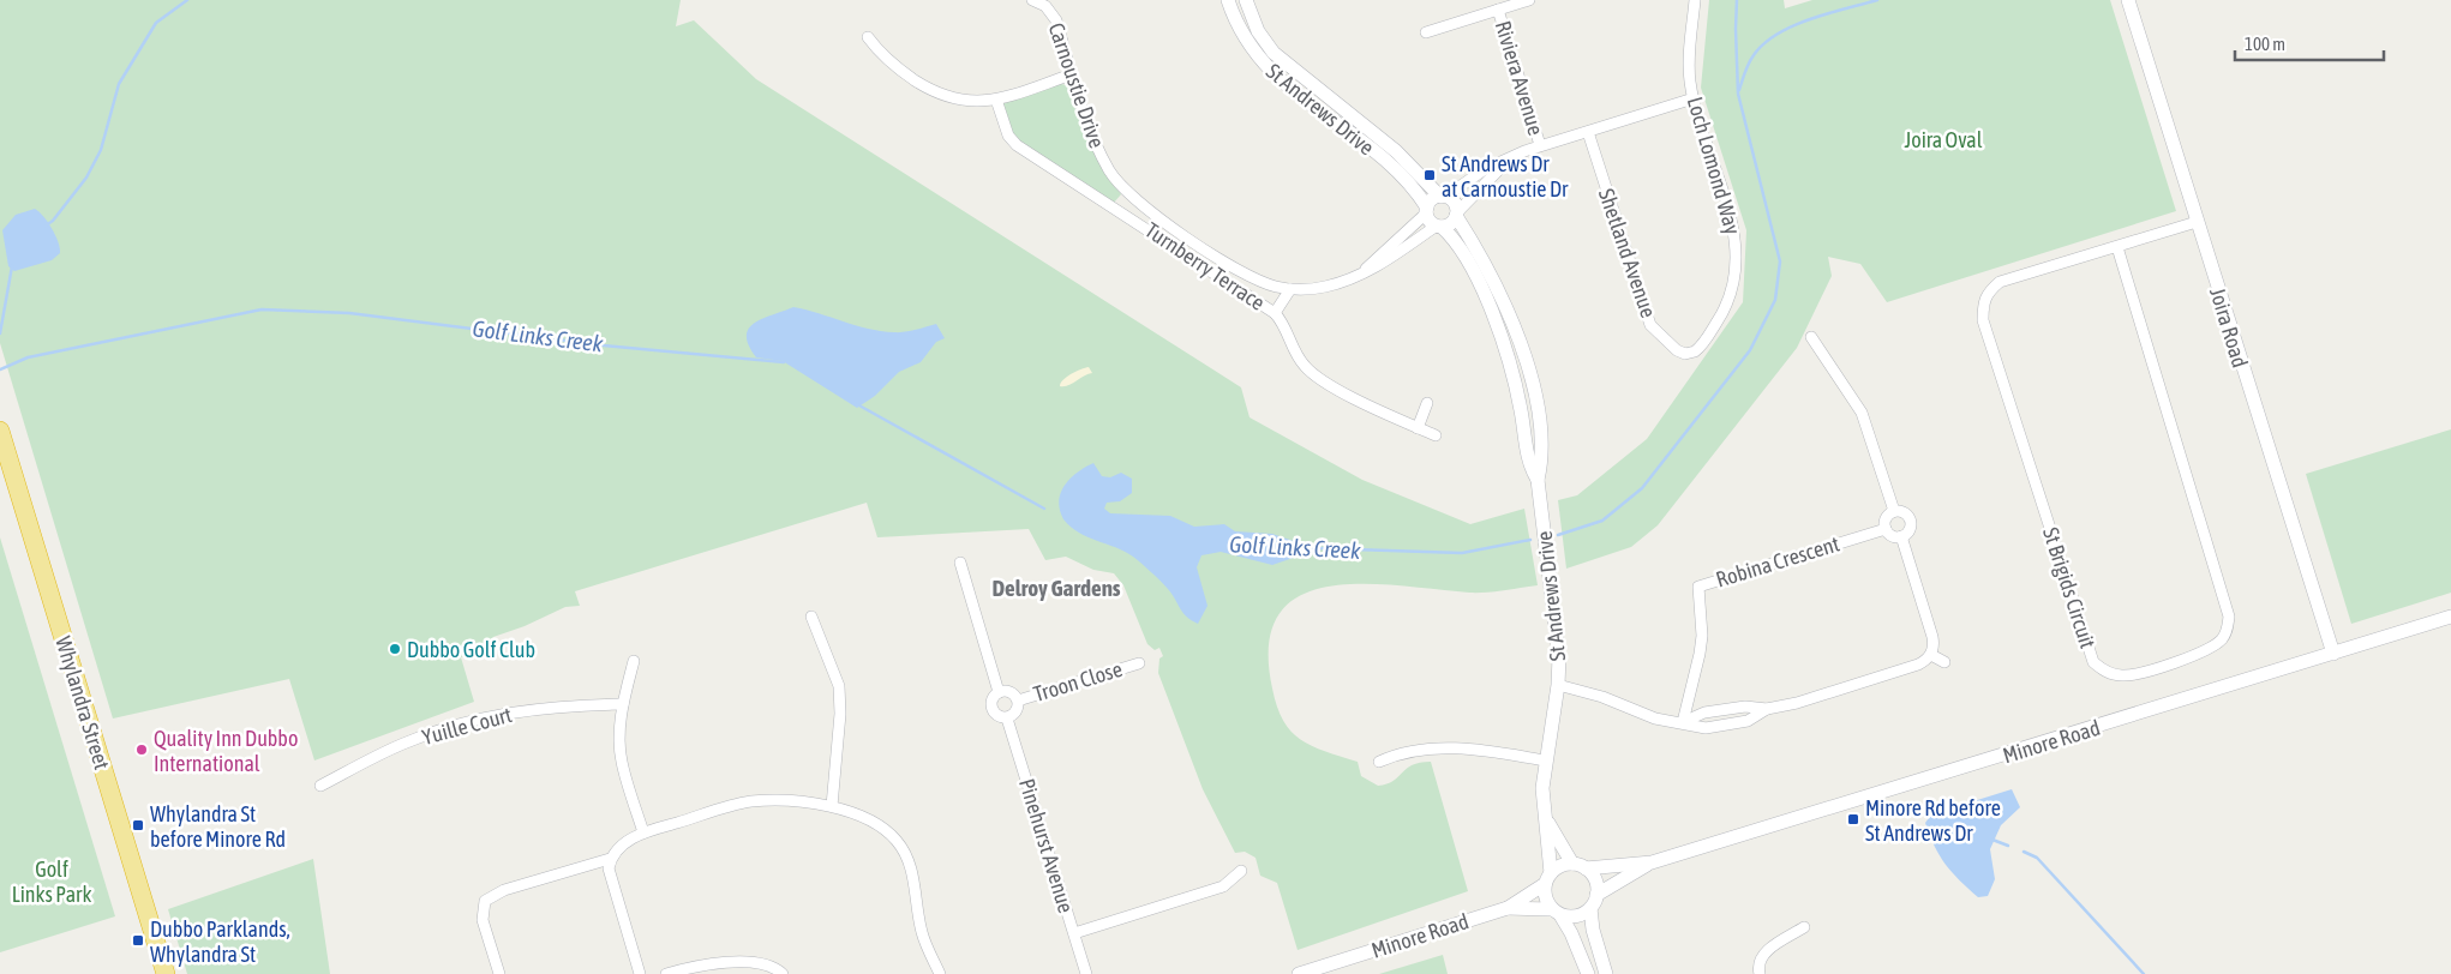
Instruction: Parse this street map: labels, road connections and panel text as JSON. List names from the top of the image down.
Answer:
{
  "streets": {
    "highway": ["Whylandra Street"],
    "street": [
      "Riviera Avenue",
      "Carnoustie Drive",
      "St Andrews Drive",
      "Loch Lomond Way",
      "Shetland Avenue",
      "Turnberry Terrace",
      "Joira Road",
      "Robina Crescent",
      "St Brigids Circuit",
      "Troon Close",
      "Yuille Court",
      "Minore Road",
      "Pinehurst Avenue"
    ]
  },
  "crossings": [
    ["Carnoustie Drive", "St Andrews Drive"],
    ["St Andrews Drive", "Minore Road"],
    ["Loch Lomond Way", "Shetland Avenue"],
    ["Joira Road", "St Brigids Circuit"],
    ["Joira Road", "Minore Road"],
    ["Troon Close", "Pinehurst Avenue"]
  ],
  "districts": ["Delroy Gardens"],
  "water": ["Golf Links Creek"],
  "parks": ["Joira Oval", "Golf Links Park"],
  "places": {
    "transit": [
      "St Andrews Dr at Carnoustie Dr",
      "Minore Rd before St Andrews Dr",
      "Whylandra St before Minore Rd",
      "Dubbo Parklands, Whylandra St"
    ],
    "other": ["Dubbo Golf Club", "Quality Inn Dubbo International"]
  },
  "scale_bar": "100 m"
}
